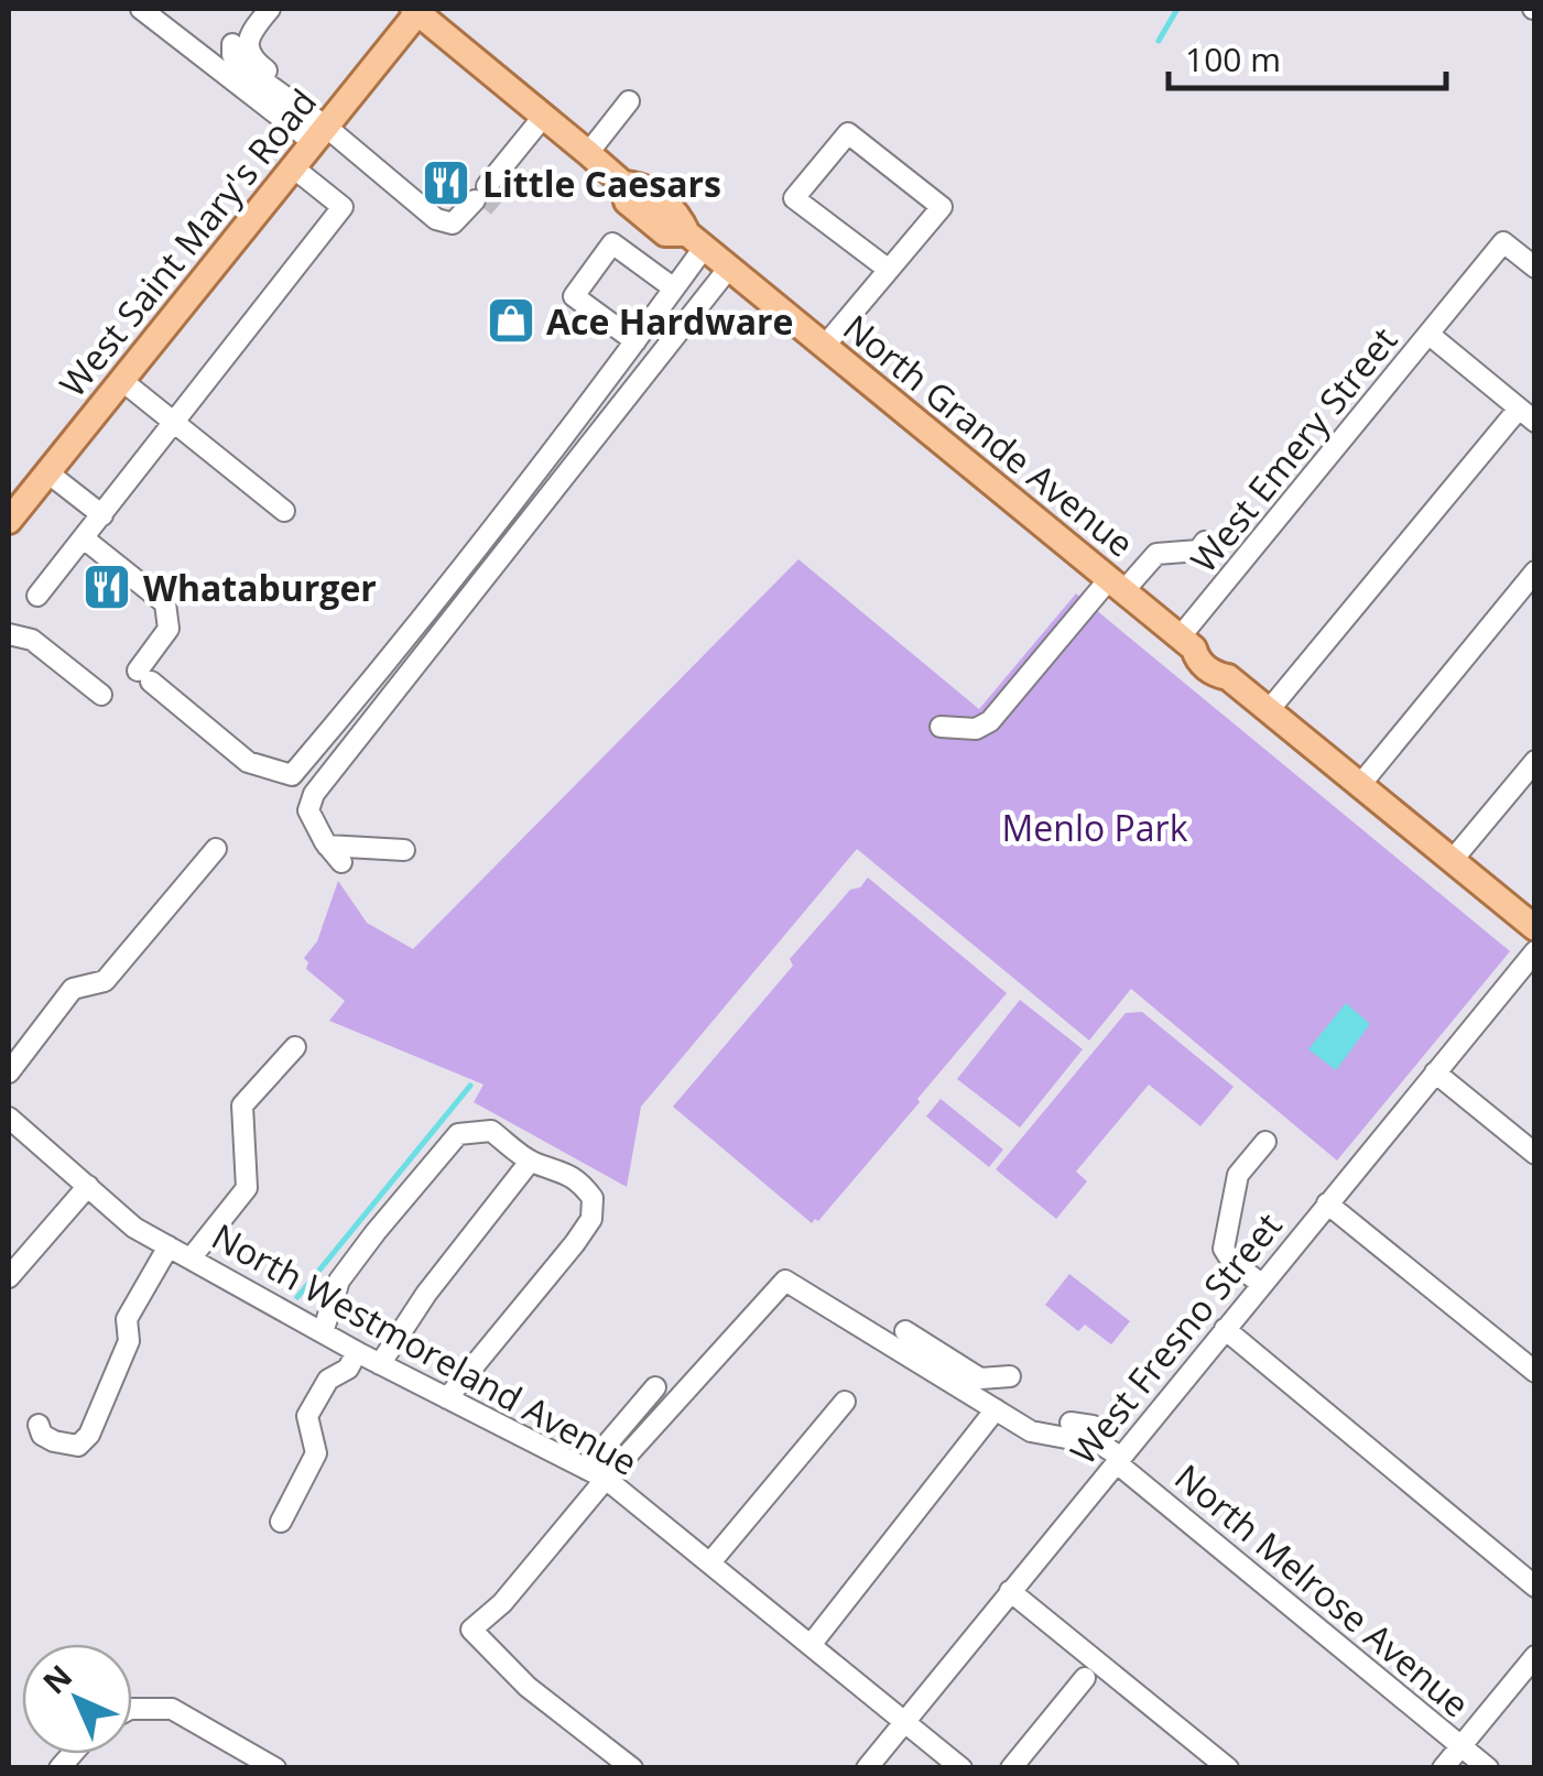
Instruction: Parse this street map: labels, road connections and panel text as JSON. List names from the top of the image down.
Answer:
{
  "streets": {
    "main road": ["West Saint Mary's Road", "North Grande Avenue"],
    "street": [
      "West Emery Street",
      "West Fresno Street",
      "North Westmoreland Avenue",
      "North Melrose Avenue"
    ]
  },
  "crossings": [
    ["West Saint Mary's Road", "North Grande Avenue"],
    ["North Grande Avenue", "West Emery Street"],
    ["West Fresno Street", "North Westmoreland Avenue"],
    ["West Fresno Street", "North Melrose Avenue"]
  ],
  "parks": ["Menlo Park"],
  "places": {
    "restaurant": ["Little Caesars", "Whataburger"],
    "shop": ["Ace Hardware"]
  },
  "scale_bar": "100 m",
  "north": "top left"
}
